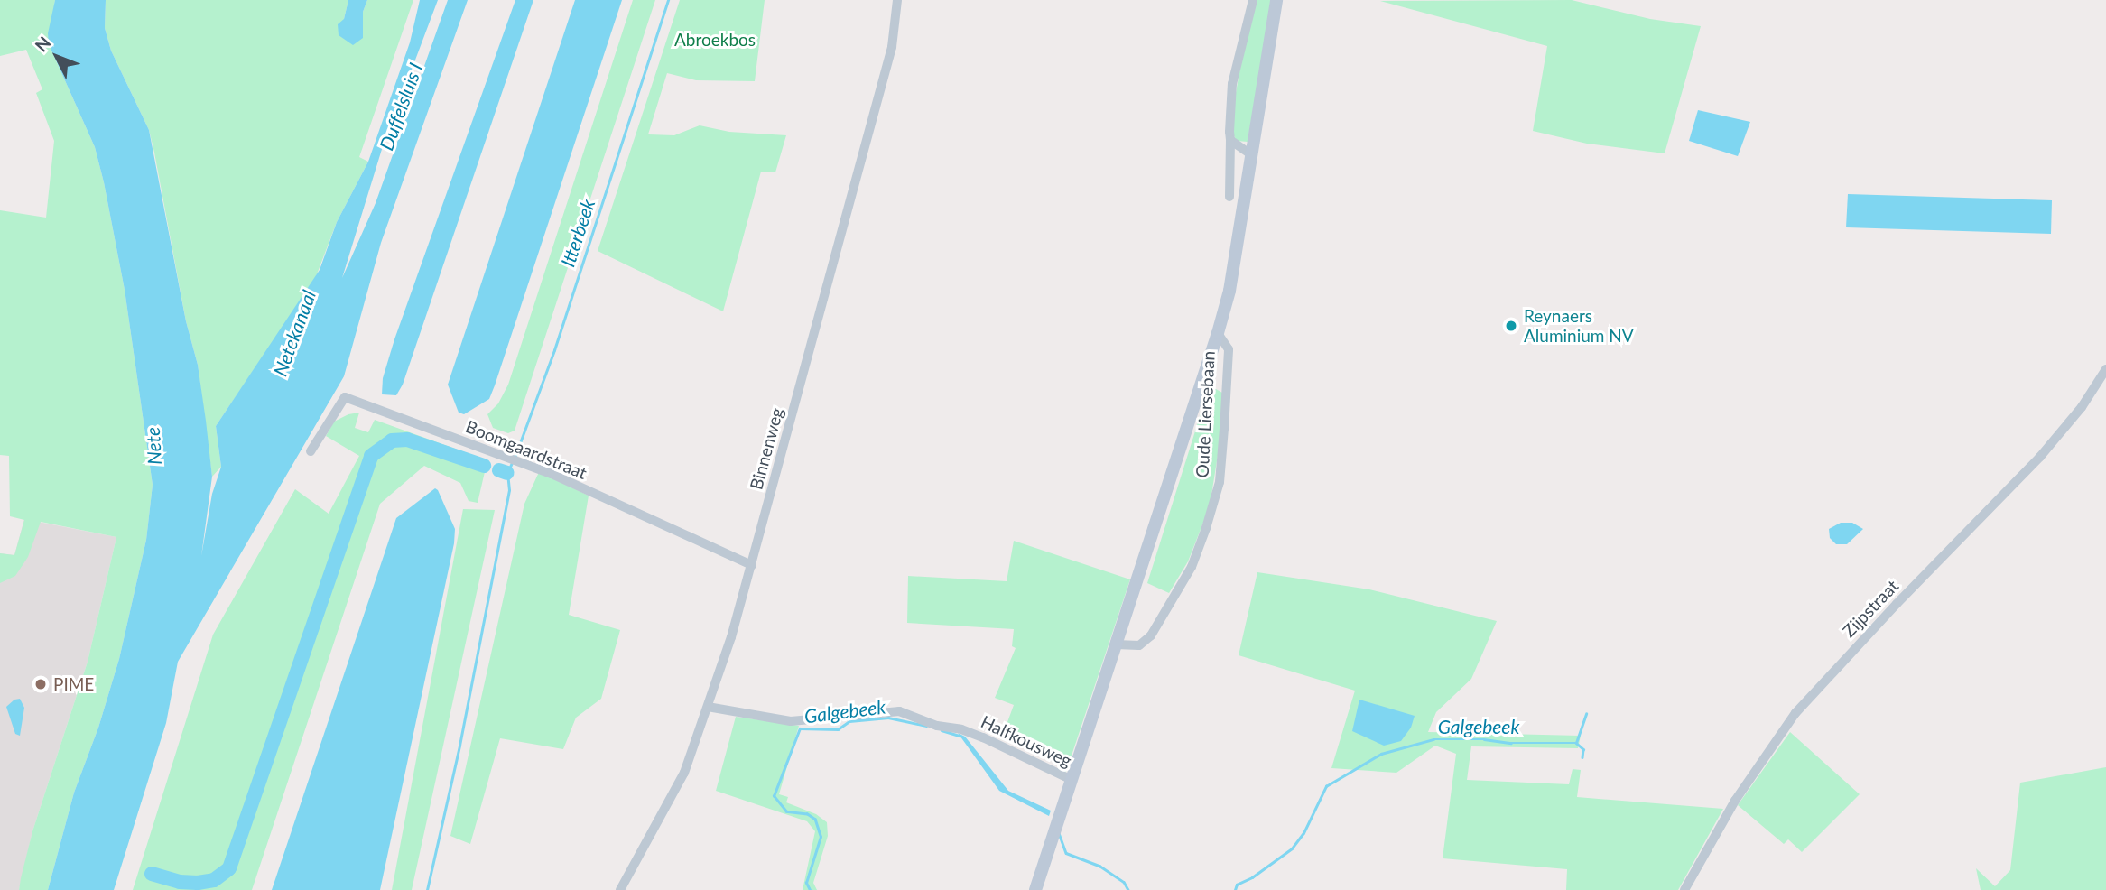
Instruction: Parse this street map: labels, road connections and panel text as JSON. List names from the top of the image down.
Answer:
{
  "streets": {
    "main road": ["Oude Liersebaan"],
    "street": [
      "Binnenweg",
      "Boomgaardstraat",
      "Zijpstraat",
      "Halfkousweg"
    ]
  },
  "crossings": [
    ["Oude Liersebaan", "Halfkousweg"],
    ["Binnenweg", "Boomgaardstraat"],
    ["Binnenweg", "Halfkousweg"]
  ],
  "water": [
    "Duffelsluis I",
    "Itterbeek",
    "Netekanaal",
    "Nete",
    "Galgebeek"
  ],
  "parks": ["Abroekbos"],
  "places": ["Reynaers Aluminium NV", "PIME"],
  "north": "top left"
}
